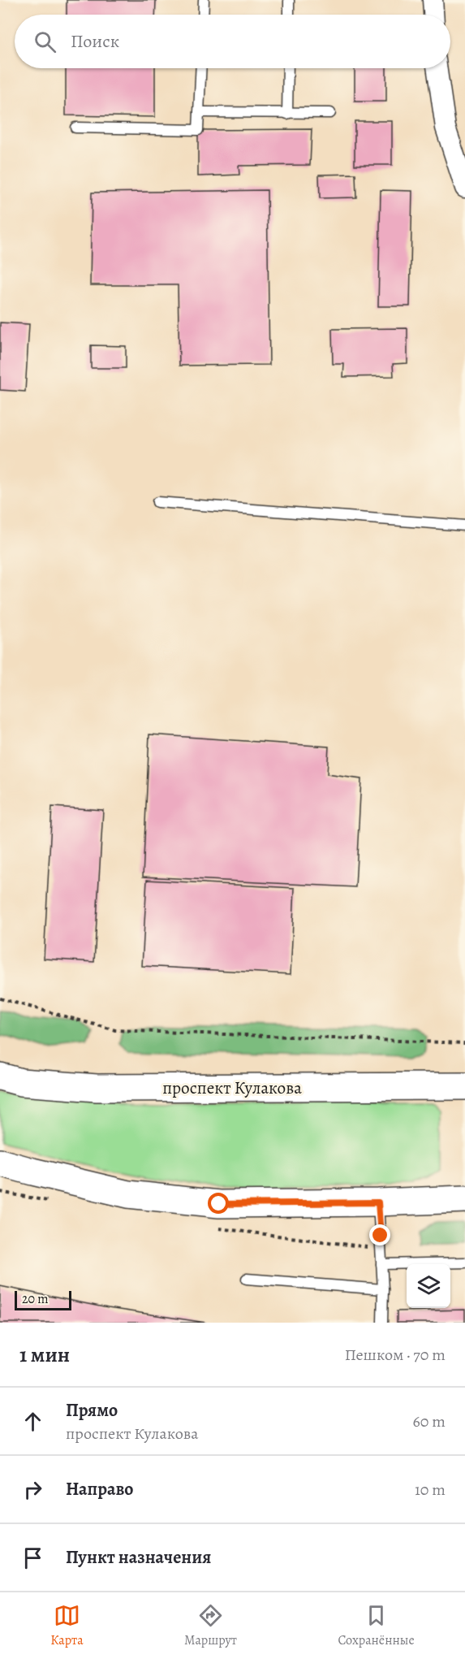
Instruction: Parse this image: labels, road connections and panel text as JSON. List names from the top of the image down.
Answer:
{
  "streets": {
    "main road": ["проспект Кулакова"]
  },
  "scale_bar": "20 m",
  "page": {
    "search": "Поиск",
    "scale": "20 m",
    "heading": ["1 мин", "Пешком · 70 m"],
    "list": [
      ["Прямо", "проспект Кулакова", "60 m"],
      ["Направо", "10 m"],
      "Пункт назначения"
    ],
    "nav": ["Карта", "Маршрут", "Сохранённые"]
  }
}
